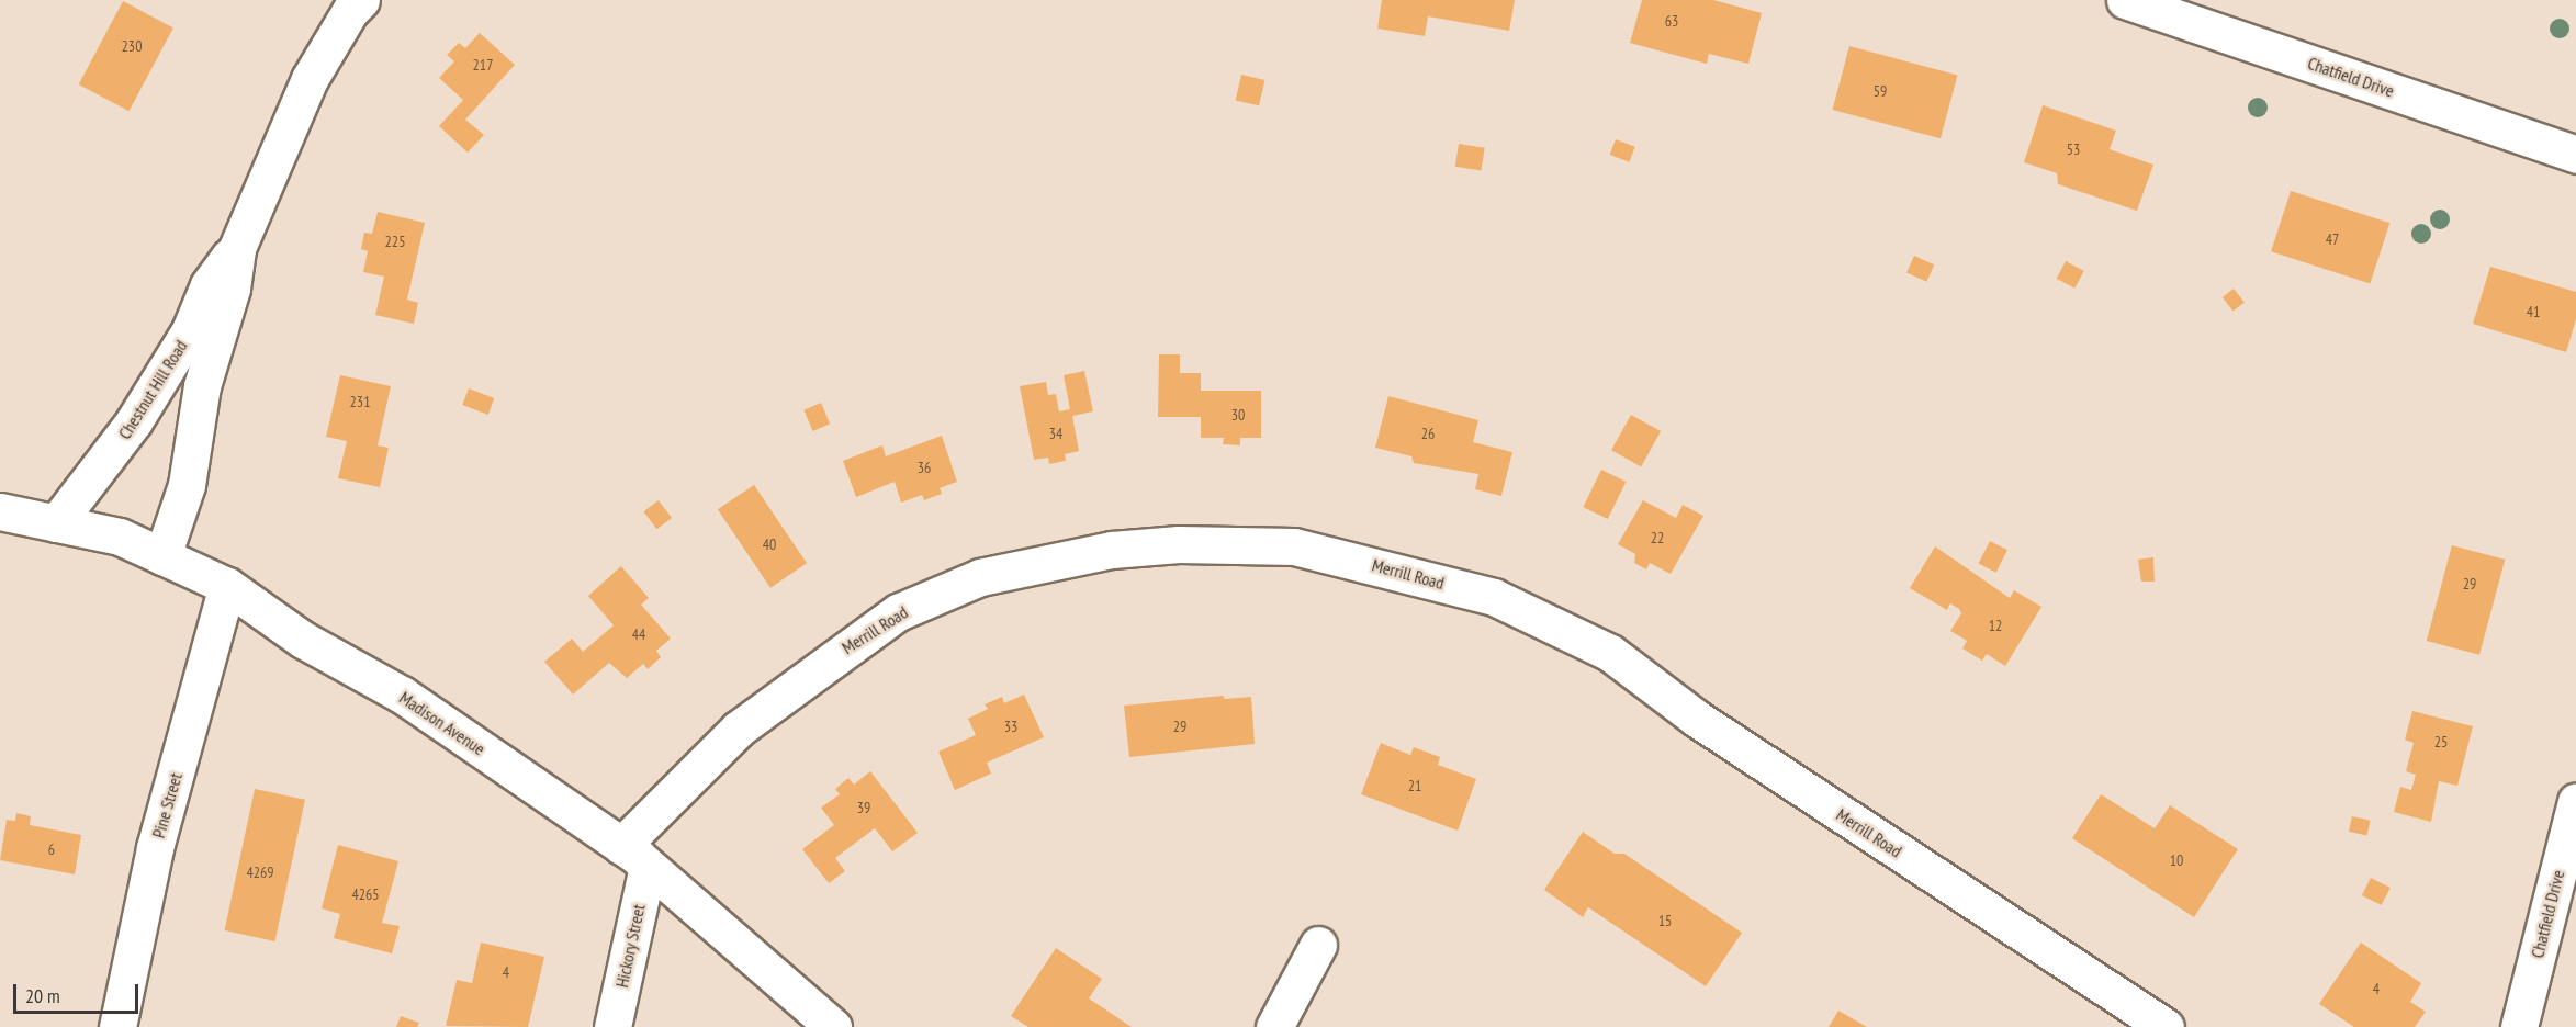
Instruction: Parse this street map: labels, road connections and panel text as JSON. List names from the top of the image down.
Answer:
{
  "streets": {
    "street": [
      "Chatfield Drive",
      "Chestnut Hill Road",
      "Merrill Road",
      "Madison Avenue",
      "Pine Street",
      "Hickory Street"
    ]
  },
  "crossings": [
    ["Chestnut Hill Road", "Madison Avenue"],
    ["Merrill Road", "Madison Avenue"],
    ["Merrill Road", "Hickory Street"],
    ["Madison Avenue", "Pine Street"],
    ["Madison Avenue", "Hickory Street"]
  ],
  "house_numbers": [
    "63",
    "230",
    "217",
    "59",
    "53",
    "47",
    "225",
    "41",
    "231",
    "30",
    "34",
    "26",
    "36",
    "22",
    "40",
    "29",
    "12",
    "44",
    "33",
    "29",
    "25",
    "21",
    "39",
    "6",
    "10",
    "4269",
    "4265",
    "15",
    "4",
    "4"
  ],
  "scale_bar": "20 m"
}
